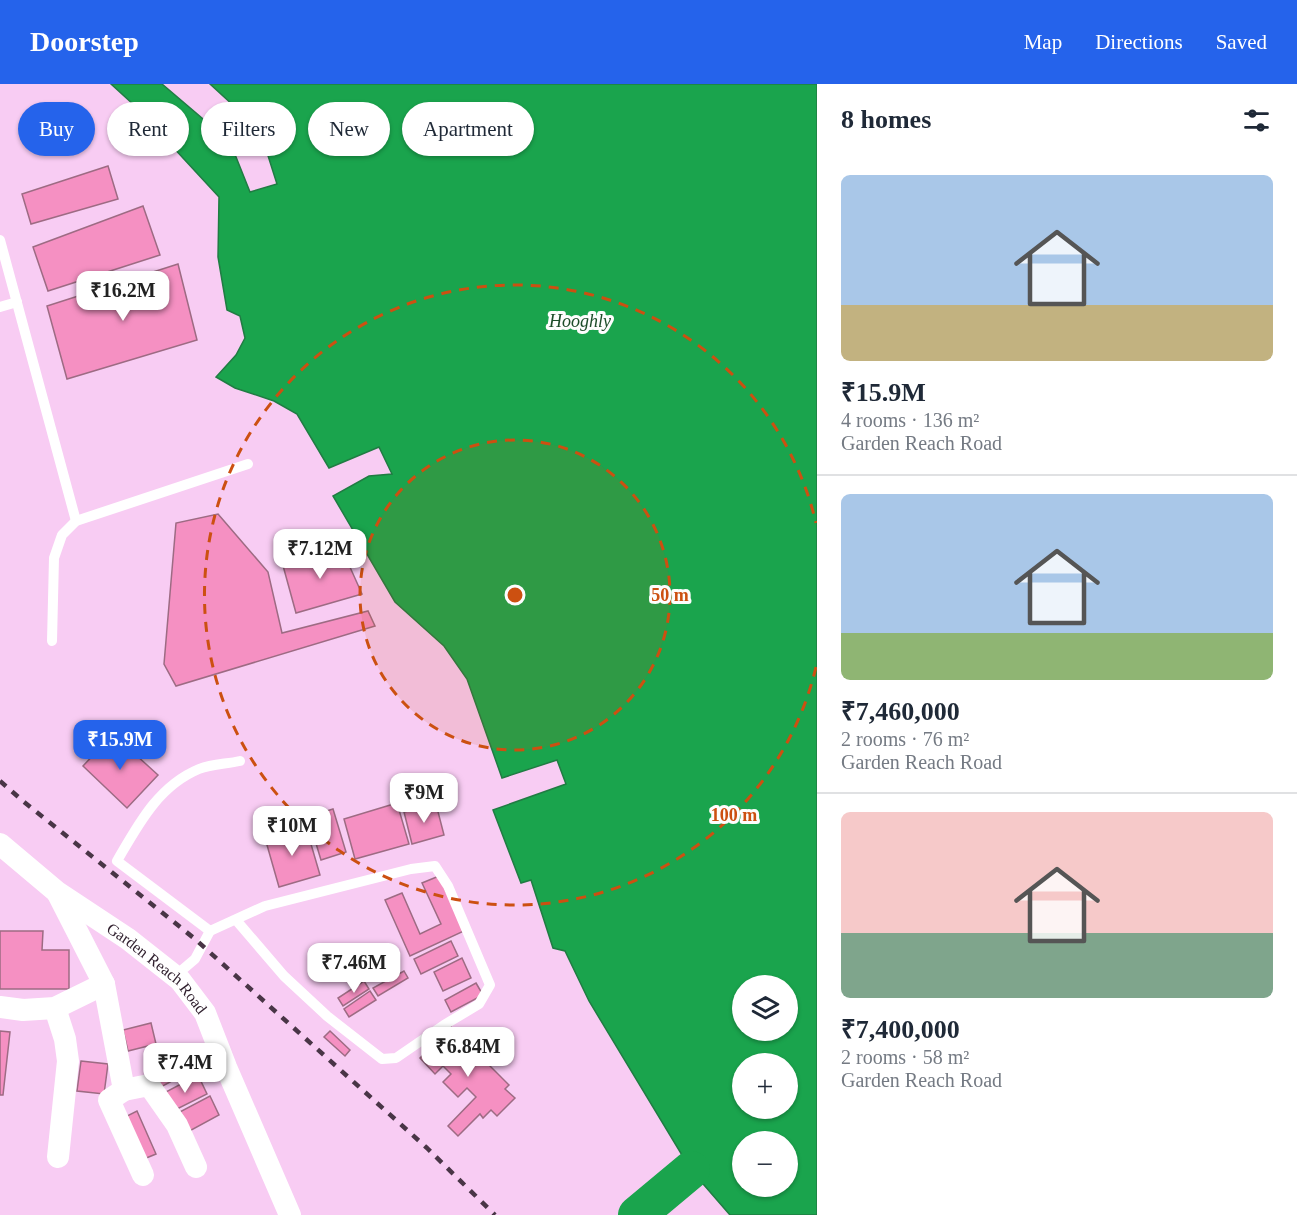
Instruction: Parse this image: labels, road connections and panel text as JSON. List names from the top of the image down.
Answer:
{
  "streets": {
    "street": ["Garden Reach Road"]
  },
  "water": ["Hooghly"],
  "page": {
    "header": "Doorstep",
    "nav": ["Map", "Directions", "Saved"],
    "heading": "8 homes",
    "chip": [
      "Buy",
      "Rent",
      "Filters",
      "New",
      "Apartment"
    ],
    "list": [
      {
        "name": "₹15.9M",
        "note": "4 rooms · 136 m² · Garden Reach Road"
      },
      {
        "name": "₹7,460,000",
        "note": "2 rooms · 76 m² · Garden Reach Road"
      },
      {
        "name": "₹7,400,000",
        "note": "2 rooms · 58 m² · Garden Reach Road"
      }
    ],
    "price": [
      "₹16.2M",
      "₹7.12M",
      "₹15.9M",
      "₹9M",
      "₹10M",
      "₹7.46M",
      "₹6.84M",
      "₹7.4M"
    ],
    "map_buttons": ["+", "−"]
  },
  "rings": ["50 m", "100 m"]
}
